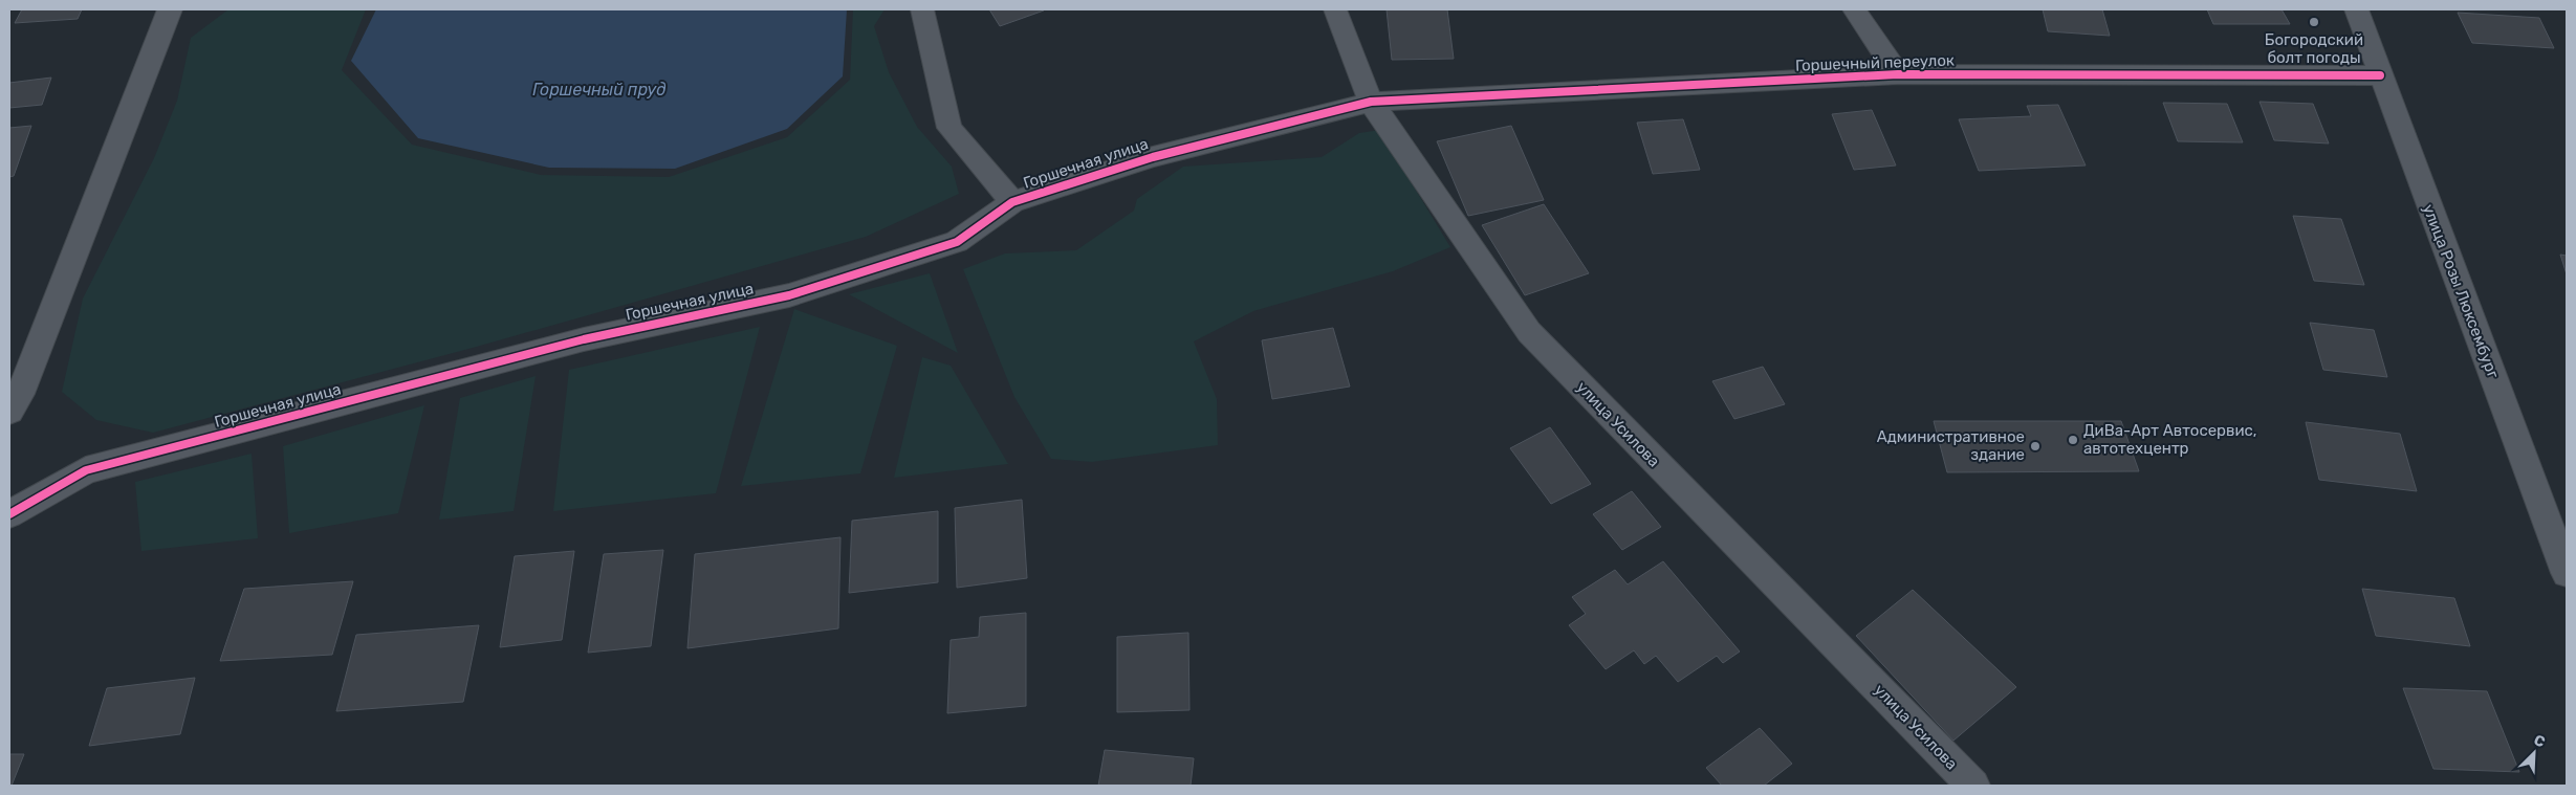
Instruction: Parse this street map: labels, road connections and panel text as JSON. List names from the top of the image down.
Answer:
{
  "streets": {
    "street": [
      "Горшечный переулок",
      "Горшечная улица",
      "улица Розы Люксембург",
      "улица Усилова"
    ]
  },
  "crossings": [
    ["Горшечный переулок", "Горшечная улица"],
    ["Горшечный переулок", "улица Розы Люксембург"],
    ["Горшечный переулок", "улица Усилова"],
    ["Горшечная улица", "улица Усилова"]
  ],
  "water": ["Горшечный пруд"],
  "places": ["Богородский болт погоды", "ДиВа-Арт Автосервис, автотехцентр", "Административное здание"],
  "north": "top right"
}
